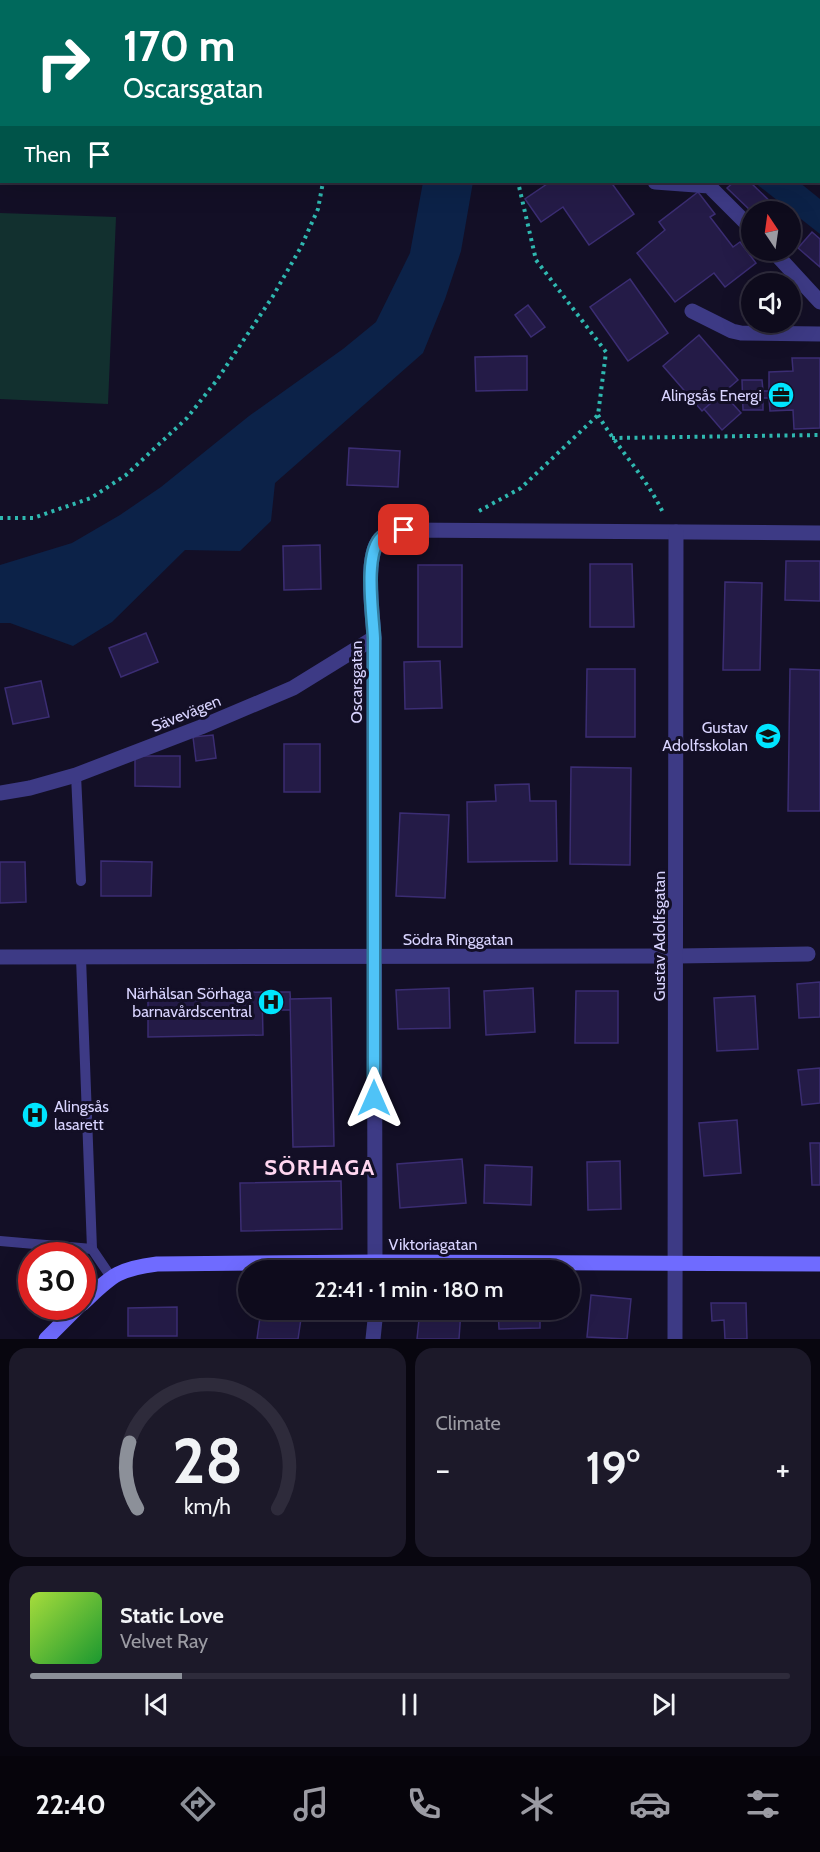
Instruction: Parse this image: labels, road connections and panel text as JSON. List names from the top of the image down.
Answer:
{
  "streets": {
    "street": [
      "Oscarsgatan",
      "Sävevägen",
      "Gustav Adolfsgatan",
      "Södra Ringgatan",
      "Viktoriagatan"
    ]
  },
  "crossings": [
    ["Oscarsgatan", "Sävevägen"],
    ["Oscarsgatan", "Gustav Adolfsgatan"],
    ["Oscarsgatan", "Södra Ringgatan"],
    ["Gustav Adolfsgatan", "Södra Ringgatan"],
    ["Gustav Adolfsgatan", "Viktoriagatan"]
  ],
  "districts": ["SÖRHAGA"],
  "places": {
    "office": ["Alingsås Energi"],
    "school or university": ["Gustav Adolfsskolan"],
    "hospital": ["Närhälsan Sörhaga barnavårdscentral", "Alingsås lasarett"]
  },
  "north": "top",
  "page": {
    "turn": ["170 m", "Oscarsgatan"],
    "then": "Then",
    "limit": "30",
    "trip": "22:41 · 1 min · 180 m",
    "tile": "Climate",
    "heat": ["−", "19°", "+"],
    "song": ["Static Love", "Velvet Ray"],
    "tabs": "22:40",
    "gauge": ["28", "km/h"]
  }
}
